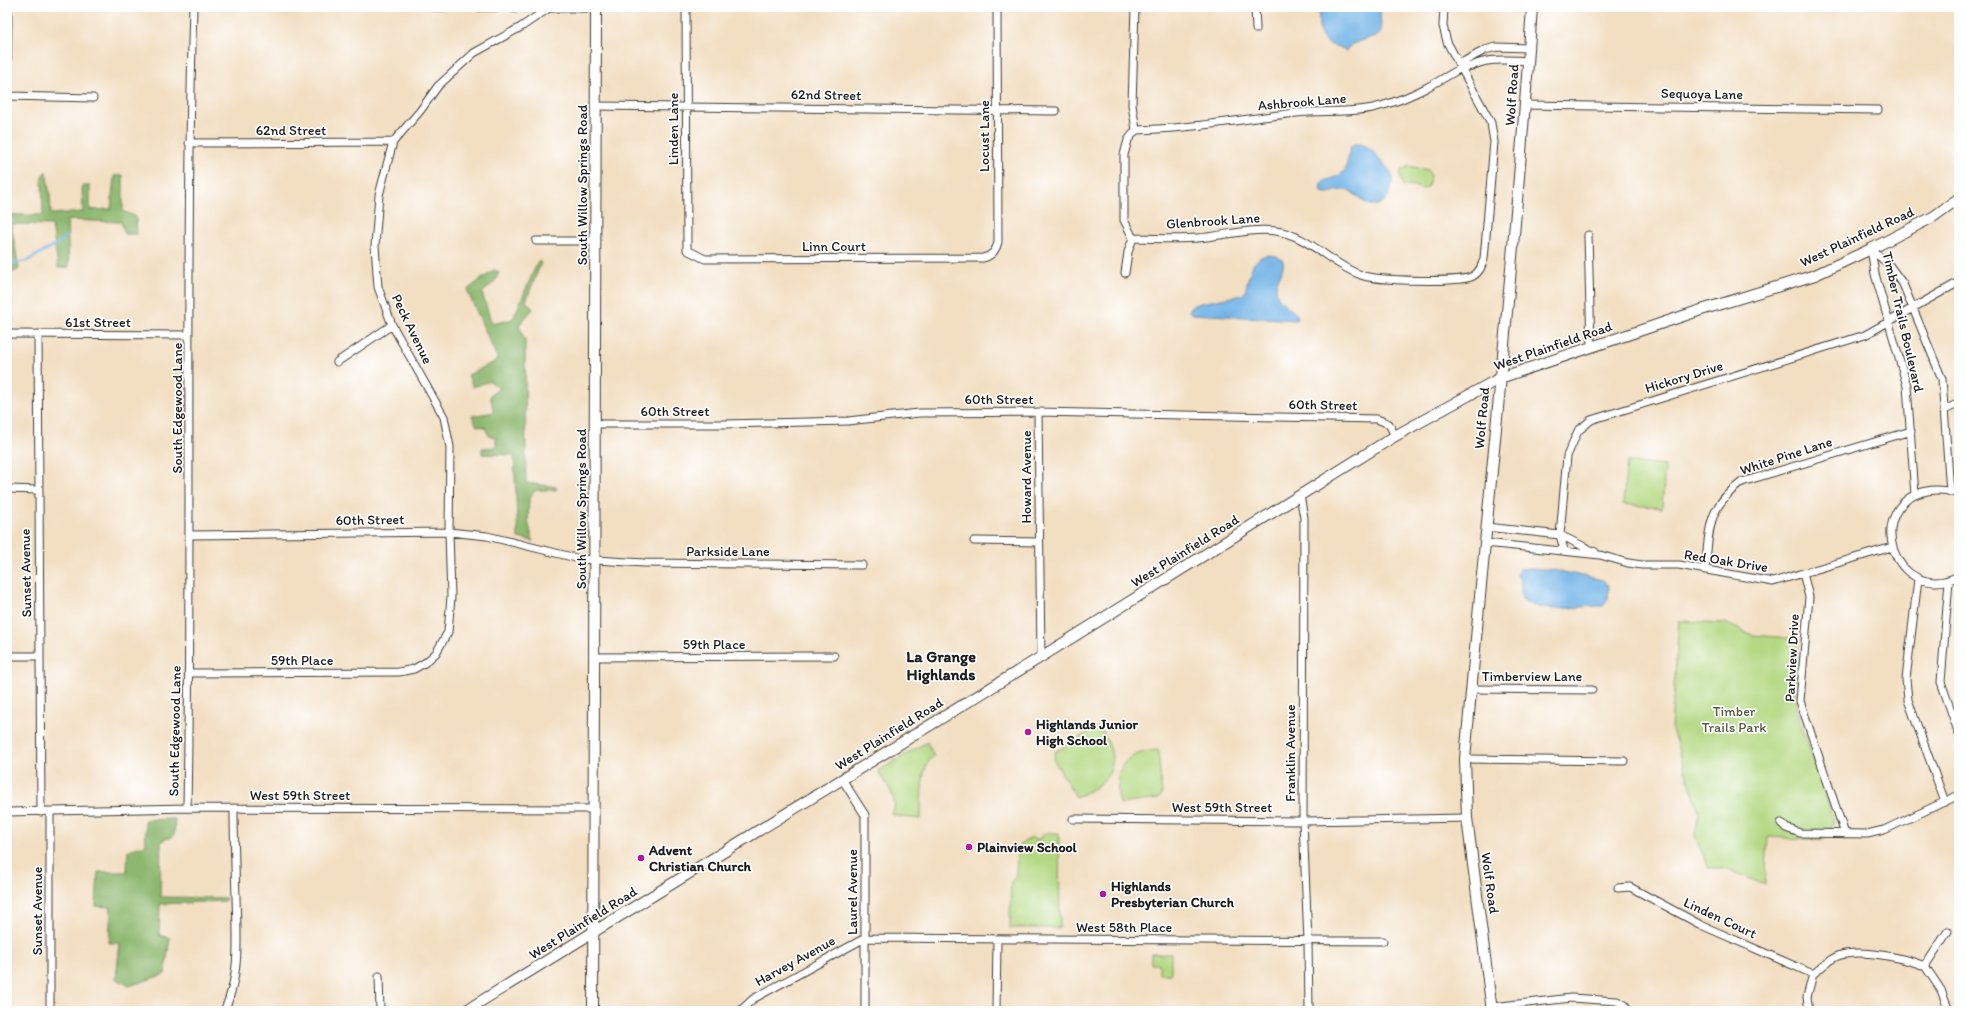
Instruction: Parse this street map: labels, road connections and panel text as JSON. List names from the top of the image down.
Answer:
{
  "streets": {
    "main road": ["Wolf Road", "South Willow Springs Road", "West Plainfield Road"],
    "street": [
      "Sequoya Lane",
      "62nd Street",
      "Ashbrook Lane",
      "Linden Lane",
      "Locust Lane",
      "Glenbrook Lane",
      "Linn Court",
      "61st Street",
      "Timber Trails Boulevard",
      "Peck Avenue",
      "Hickory Drive",
      "60th Street",
      "South Edgewood Lane",
      "White Pine Lane",
      "Howard Avenue",
      "Parkside Lane",
      "Red Oak Drive",
      "Sunset Avenue",
      "59th Place",
      "Parkview Drive",
      "Timberview Lane",
      "Franklin Avenue",
      "West 59th Street",
      "Laurel Avenue",
      "Linden Court",
      "West 58th Place",
      "Harvey Avenue"
    ]
  },
  "crossings": [
    ["Sequoya Lane", "Wolf Road"],
    ["62nd Street", "Linden Lane"],
    ["62nd Street", "Locust Lane"],
    ["62nd Street", "South Willow Springs Road"],
    ["62nd Street", "Peck Avenue"],
    ["62nd Street", "South Edgewood Lane"],
    ["Wolf Road", "Ashbrook Lane"],
    ["Wolf Road", "West Plainfield Road"],
    ["Wolf Road", "Red Oak Drive"],
    ["Wolf Road", "Timberview Lane"],
    ["Wolf Road", "West 59th Street"],
    ["Ashbrook Lane", "Glenbrook Lane"],
    ["Linden Lane", "Linn Court"],
    ["Locust Lane", "Linn Court"],
    ["South Willow Springs Road", "West Plainfield Road"],
    ["South Willow Springs Road", "60th Street"],
    ["South Willow Springs Road", "Parkside Lane"],
    ["South Willow Springs Road", "59th Place"],
    ["South Willow Springs Road", "West 59th Street"],
    ["West Plainfield Road", "Timber Trails Boulevard"],
    ["West Plainfield Road", "60th Street"],
    ["West Plainfield Road", "Howard Avenue"],
    ["West Plainfield Road", "Franklin Avenue"],
    ["West Plainfield Road", "Laurel Avenue"],
    ["61st Street", "South Edgewood Lane"],
    ["61st Street", "Sunset Avenue"],
    ["Timber Trails Boulevard", "Hickory Drive"],
    ["Timber Trails Boulevard", "White Pine Lane"],
    ["Peck Avenue", "60th Street"],
    ["Peck Avenue", "59th Place"],
    ["Hickory Drive", "Red Oak Drive"],
    ["60th Street", "South Edgewood Lane"],
    ["60th Street", "Howard Avenue"],
    ["60th Street", "Parkside Lane"],
    ["South Edgewood Lane", "59th Place"],
    ["South Edgewood Lane", "West 59th Street"],
    ["White Pine Lane", "Red Oak Drive"],
    ["Red Oak Drive", "Parkview Drive"],
    ["Sunset Avenue", "West 59th Street"],
    ["Franklin Avenue", "West 59th Street"],
    ["Franklin Avenue", "West 58th Place"],
    ["Laurel Avenue", "West 58th Place"],
    ["Laurel Avenue", "Harvey Avenue"],
    ["West 58th Place", "Harvey Avenue"]
  ],
  "districts": ["La Grange Highlands"],
  "parks": ["Timber Trails Park"],
  "places": [
    "Highlands Junior High School",
    "Plainview School",
    "Advent Christian Church",
    "Highlands Presbyterian Church"
  ]
}
